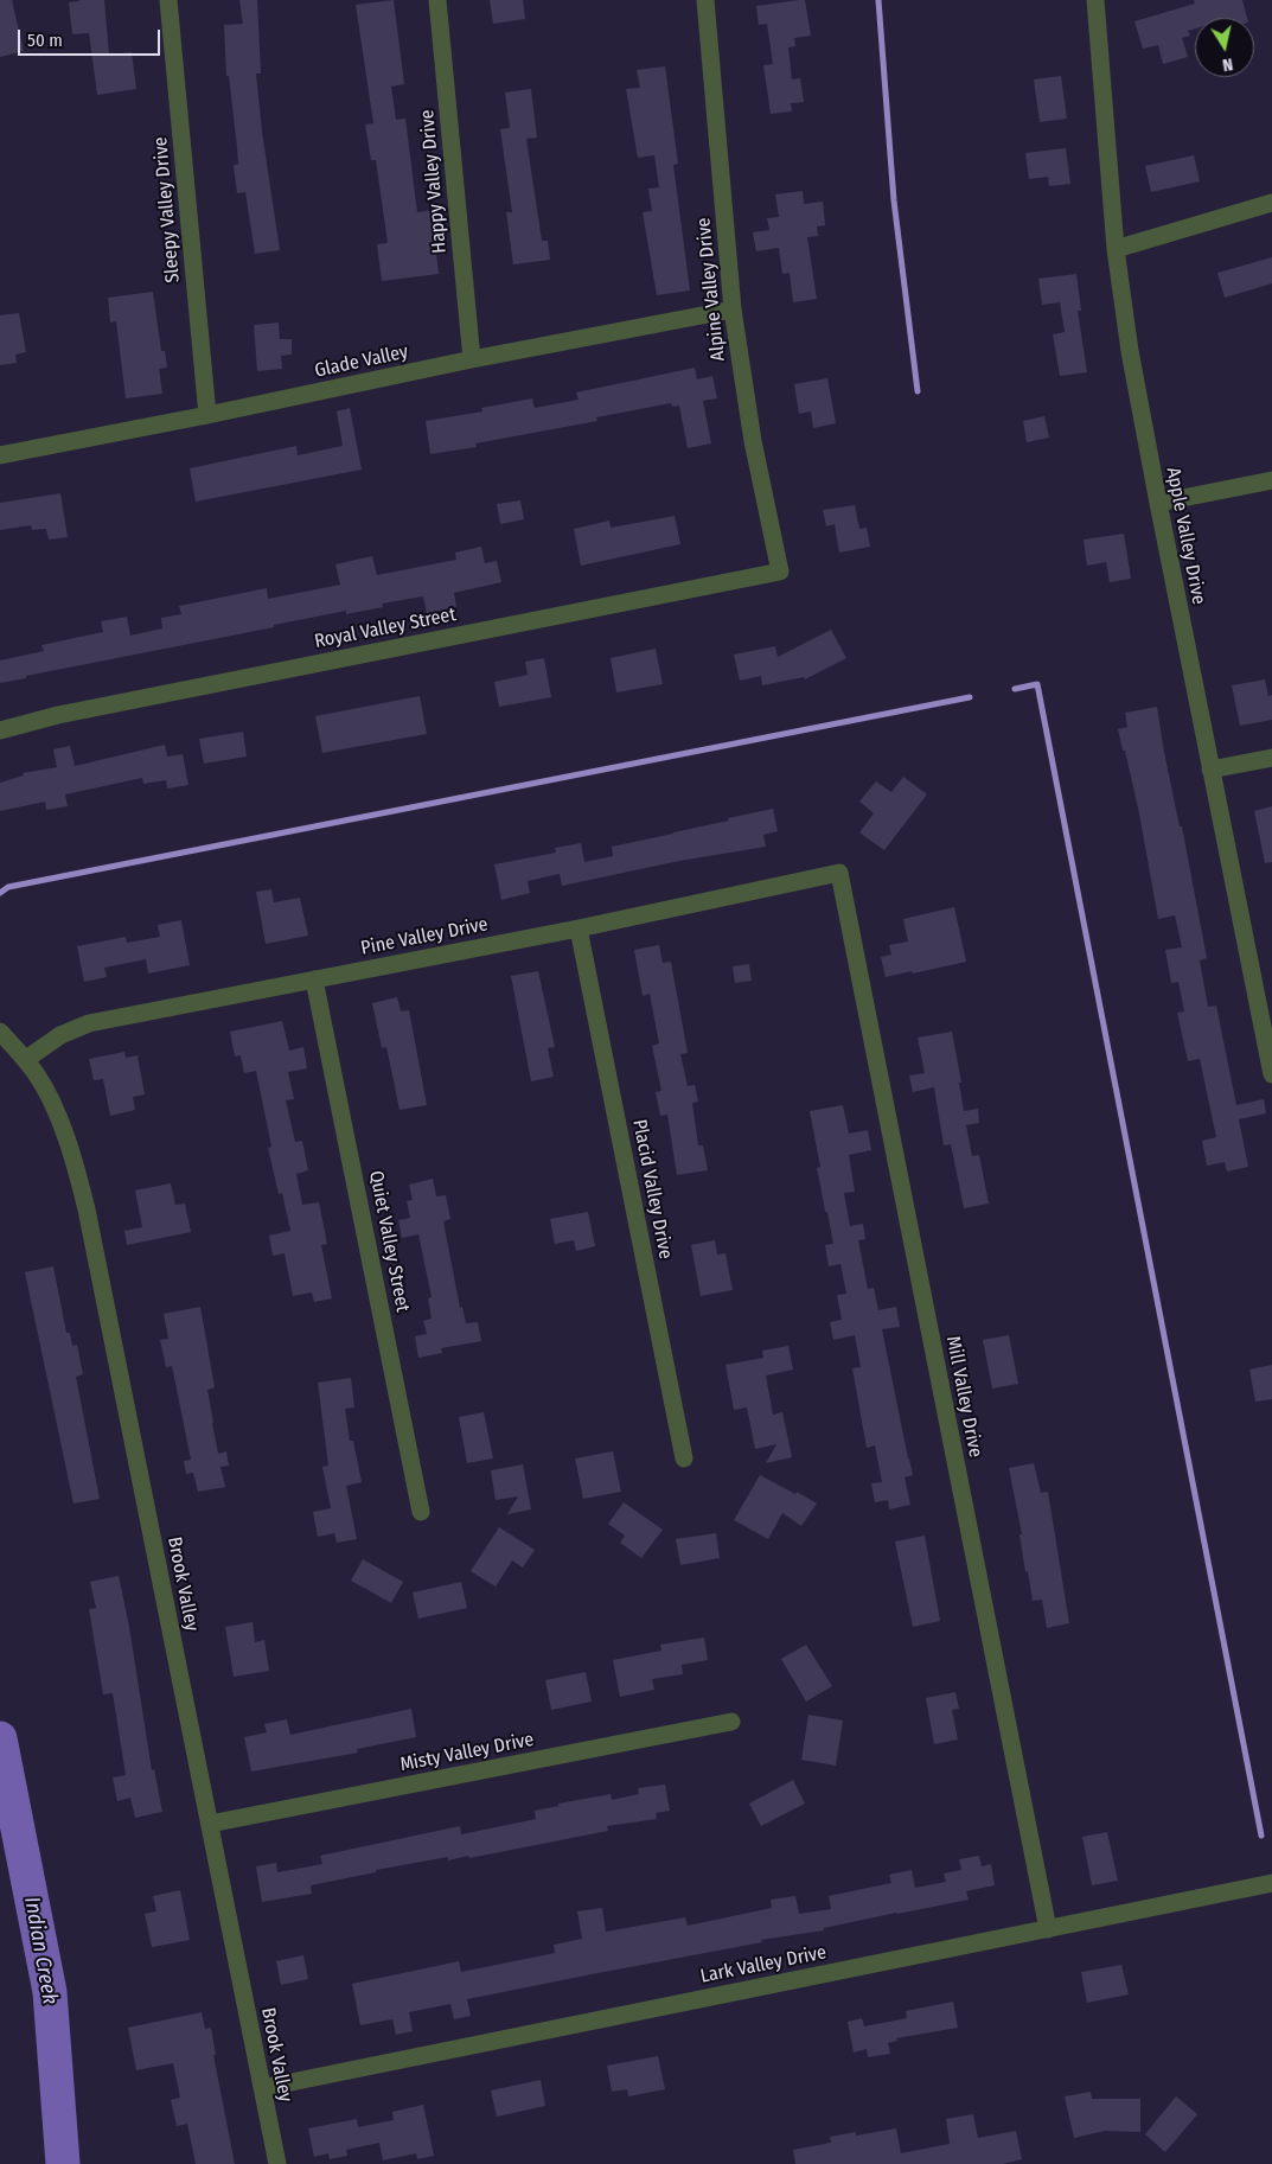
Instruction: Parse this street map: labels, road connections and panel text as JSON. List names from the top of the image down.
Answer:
{
  "streets": {
    "street": [
      "Happy Valley Drive",
      "Sleepy Valley Drive",
      "Alpine Valley Drive",
      "Glade Valley",
      "Apple Valley Drive",
      "Royal Valley Street",
      "Pine Valley Drive",
      "Placid Valley Drive",
      "Quiet Valley Street",
      "Mill Valley Drive",
      "Brook Valley",
      "Misty Valley Drive",
      "Lark Valley Drive"
    ]
  },
  "crossings": [
    ["Happy Valley Drive", "Glade Valley"],
    ["Sleepy Valley Drive", "Glade Valley"],
    ["Alpine Valley Drive", "Glade Valley"],
    ["Alpine Valley Drive", "Royal Valley Street"],
    ["Pine Valley Drive", "Placid Valley Drive"],
    ["Pine Valley Drive", "Quiet Valley Street"],
    ["Pine Valley Drive", "Mill Valley Drive"],
    ["Pine Valley Drive", "Brook Valley"],
    ["Mill Valley Drive", "Lark Valley Drive"],
    ["Brook Valley", "Misty Valley Drive"],
    ["Brook Valley", "Lark Valley Drive"]
  ],
  "water": ["Indian Creek"],
  "scale_bar": "50 m",
  "north": "bottom"
}
